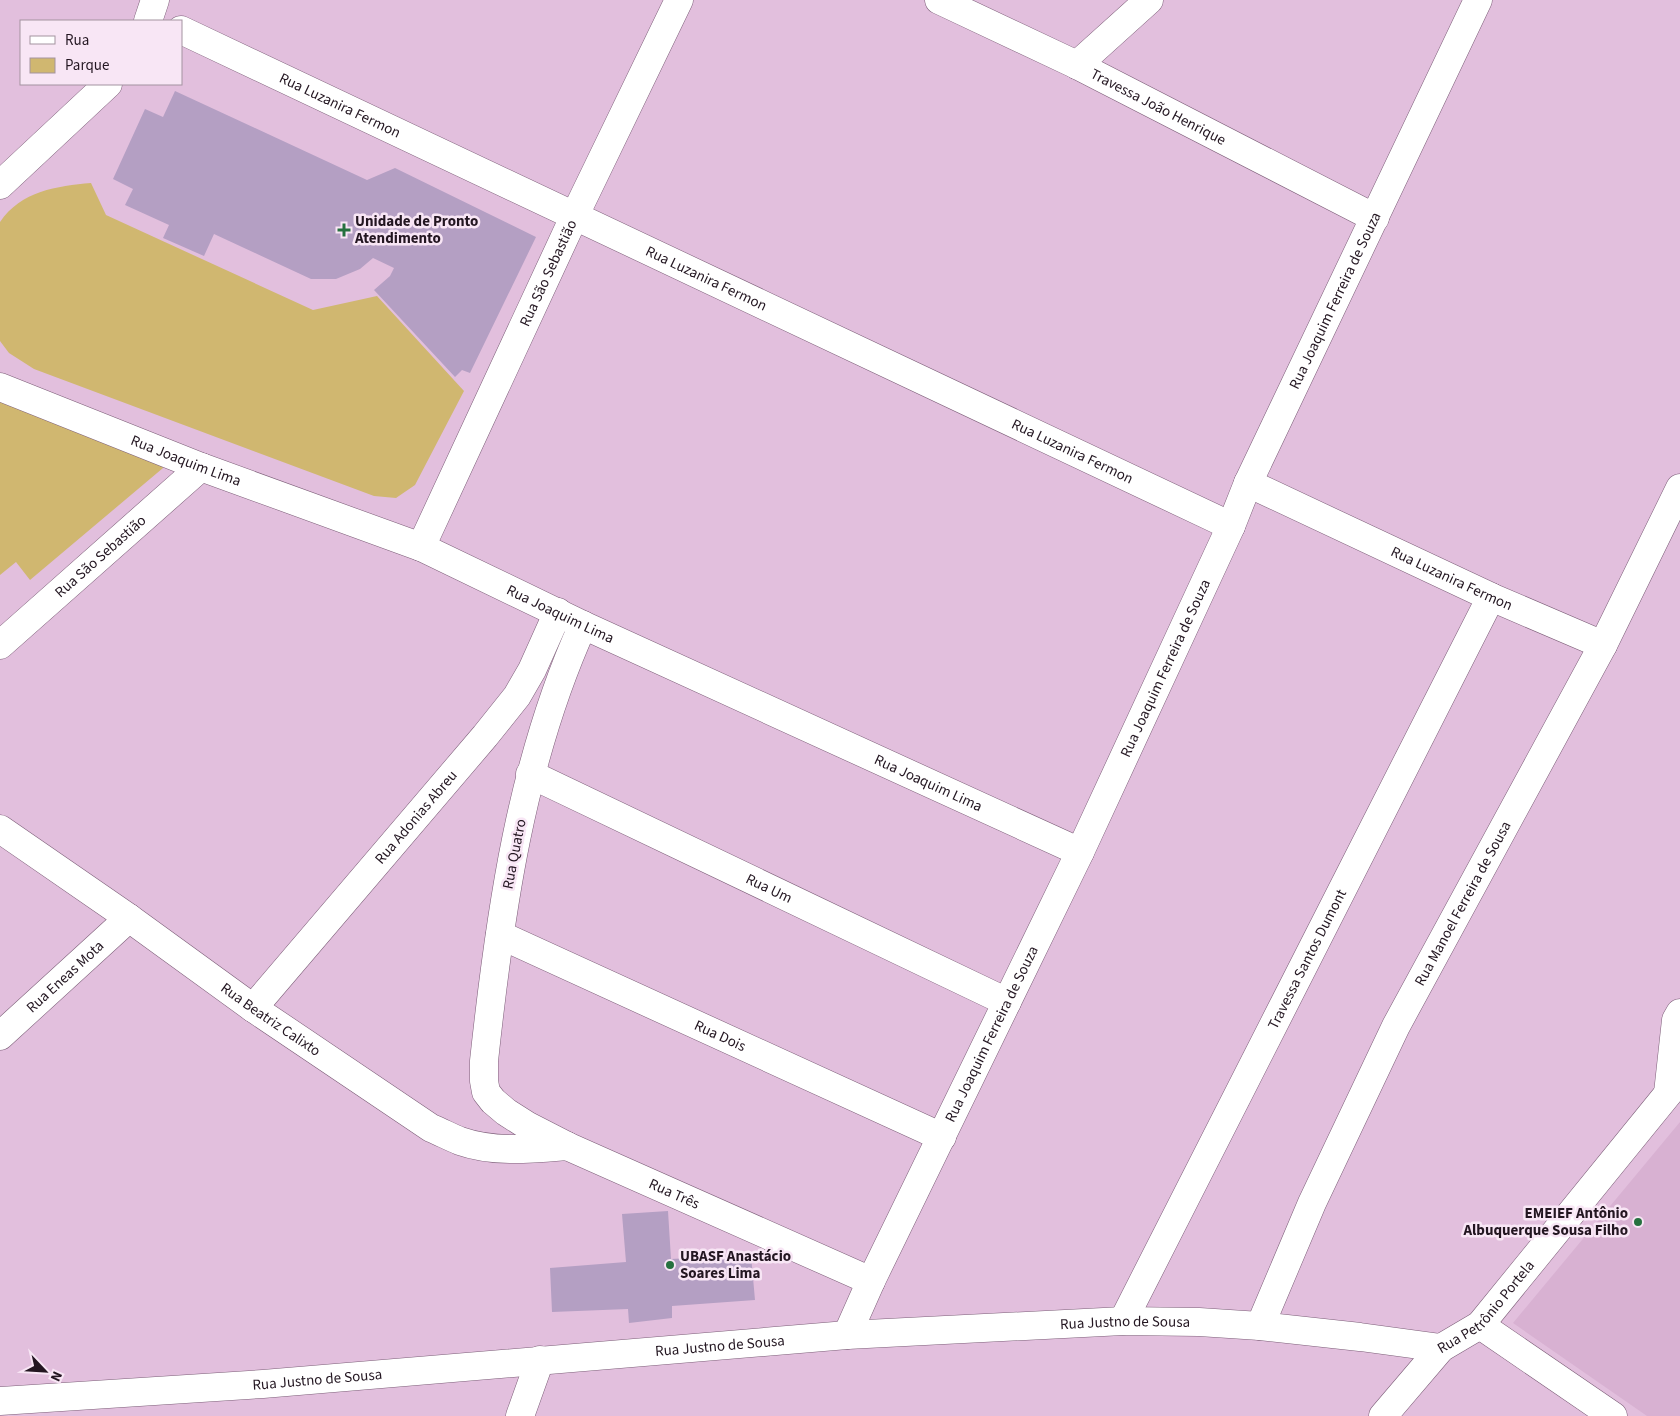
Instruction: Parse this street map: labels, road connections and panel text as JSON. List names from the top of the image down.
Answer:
{
  "streets": {
    "street": [
      "Rua Luzanira Fermon",
      "Travessa João Henrique",
      "Rua São Sebastião",
      "Rua Joaquim Ferreira de Souza",
      "Rua Joaquim Lima",
      "Rua Adonias Abreu",
      "Rua Quatro",
      "Rua Um",
      "Rua Manoel Ferreira de Sousa",
      "Travessa Santos Dumont",
      "Rua Eneas Mota",
      "Rua Beatriz Calixto",
      "Rua Dois",
      "Rua Três",
      "Rua Petrônio Portela",
      "Rua Justno de Sousa"
    ]
  },
  "crossings": [
    ["Rua Luzanira Fermon", "Rua São Sebastião"],
    ["Rua Luzanira Fermon", "Rua Joaquim Ferreira de Souza"],
    ["Rua Luzanira Fermon", "Rua Manoel Ferreira de Sousa"],
    ["Rua Luzanira Fermon", "Travessa Santos Dumont"],
    ["Travessa João Henrique", "Rua Joaquim Ferreira de Souza"],
    ["Rua São Sebastião", "Rua Joaquim Lima"],
    ["Rua Joaquim Ferreira de Souza", "Rua Joaquim Lima"],
    ["Rua Joaquim Ferreira de Souza", "Rua Um"],
    ["Rua Joaquim Ferreira de Souza", "Rua Dois"],
    ["Rua Joaquim Ferreira de Souza", "Rua Três"],
    ["Rua Joaquim Ferreira de Souza", "Rua Justno de Sousa"],
    ["Rua Joaquim Lima", "Rua Adonias Abreu"],
    ["Rua Joaquim Lima", "Rua Quatro"],
    ["Rua Adonias Abreu", "Rua Beatriz Calixto"],
    ["Rua Quatro", "Rua Um"],
    ["Rua Quatro", "Rua Dois"],
    ["Rua Quatro", "Rua Três"],
    ["Rua Manoel Ferreira de Sousa", "Rua Justno de Sousa"],
    ["Travessa Santos Dumont", "Rua Justno de Sousa"],
    ["Rua Eneas Mota", "Rua Beatriz Calixto"],
    ["Rua Beatriz Calixto", "Rua Três"],
    ["Rua Petrônio Portela", "Rua Justno de Sousa"]
  ],
  "places": {
    "health": ["Unidade de Pronto Atendimento"],
    "other": ["EMEIEF Antônio Albuquerque Sousa Filho", "UBASF Anastácio Soares Lima"]
  },
  "legend": ["Rua", "Parque"],
  "north": "bottom right"
}
